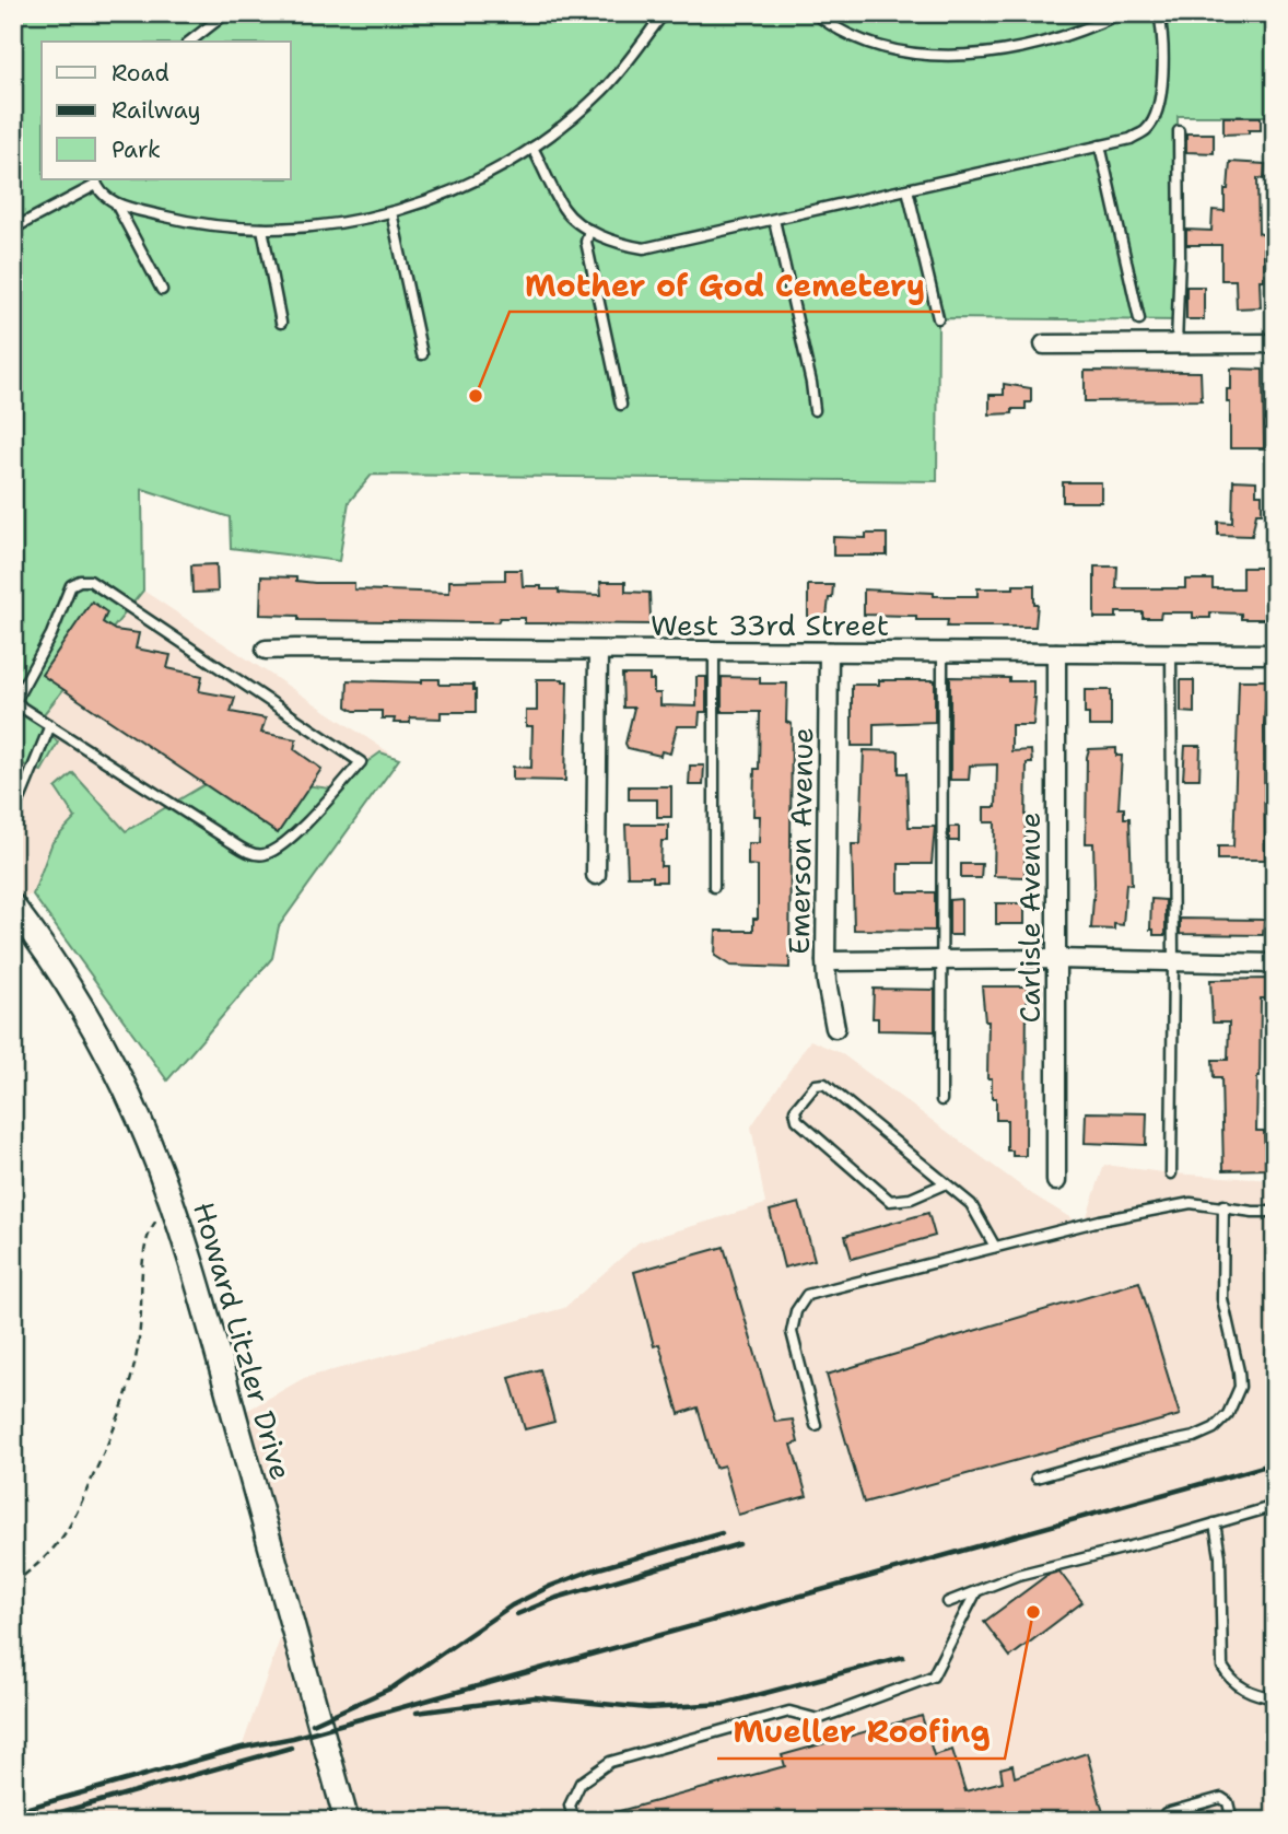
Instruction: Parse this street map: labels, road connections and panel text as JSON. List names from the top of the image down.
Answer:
{
  "streets": {
    "main road": ["Howard Litzler Drive"],
    "street": ["West 33rd Street", "Emerson Avenue", "Carlisle Avenue"]
  },
  "crossings": [
    ["West 33rd Street", "Emerson Avenue"],
    ["West 33rd Street", "Carlisle Avenue"]
  ],
  "places": ["Mother of God Cemetery", "Mueller Roofing"],
  "legend": ["Road", "Railway", "Park"]
}
